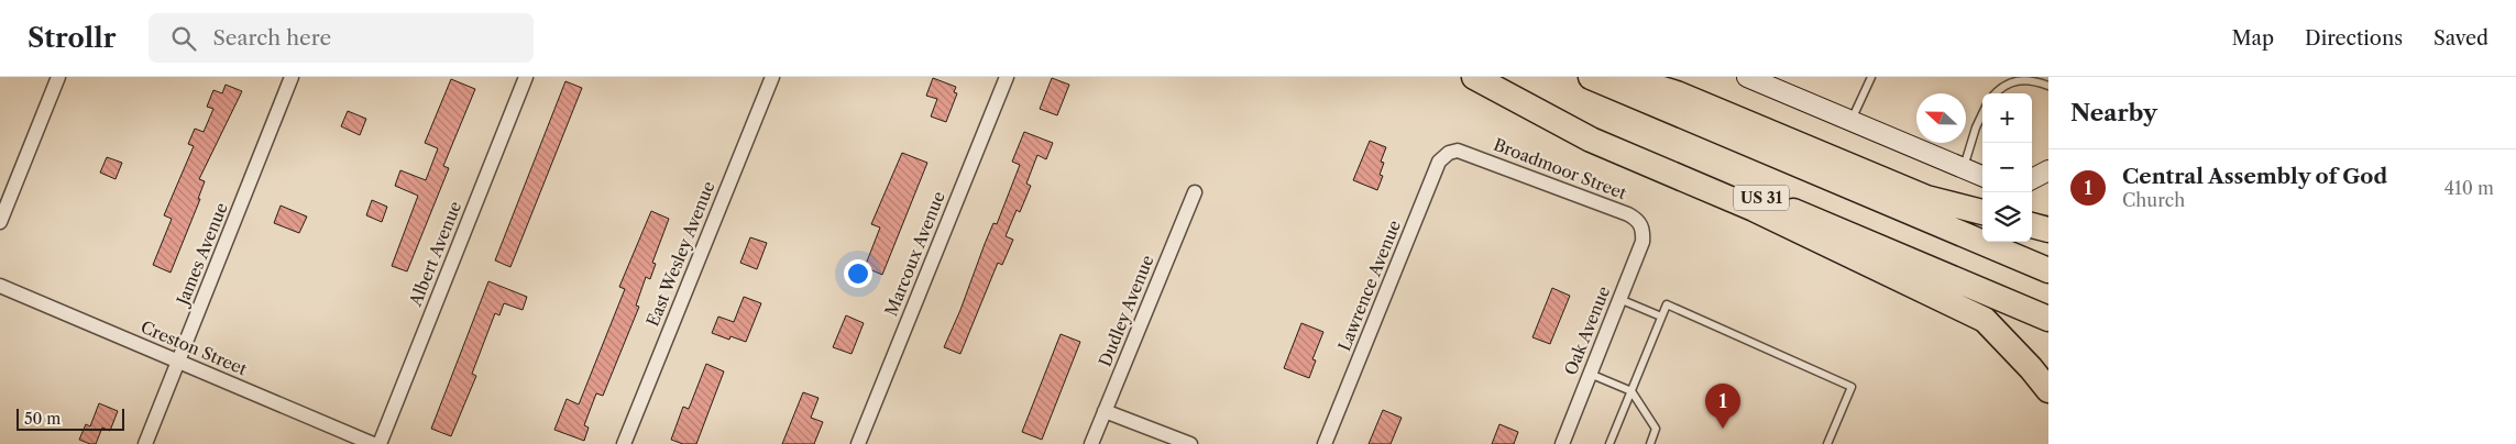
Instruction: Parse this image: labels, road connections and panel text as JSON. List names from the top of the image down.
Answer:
{
  "streets": {
    "highway": ["US 31"],
    "street": [
      "Broadmoor Street",
      "James Avenue",
      "Albert Avenue",
      "East Wesley Avenue",
      "Marcoux Avenue",
      "Lawrence Avenue",
      "Dudley Avenue",
      "Oak Avenue",
      "Creston Street"
    ]
  },
  "crossings": [
    ["Broadmoor Street", "Lawrence Avenue"],
    ["Broadmoor Street", "Oak Avenue"],
    ["James Avenue", "Creston Street"]
  ],
  "scale_bar": "50 m",
  "north": "left",
  "page": {
    "header": "Strollr",
    "search": "Search here",
    "nav": ["Map", "Directions", "Saved"],
    "heading": "Nearby",
    "map_buttons": ["+", "−"],
    "list": [
      {
        "mark": "1",
        "name": "Central Assembly of God",
        "note": "Church",
        "value": "410 m"
      }
    ],
    "pins": "1",
    "scale": "50 m"
  }
}
